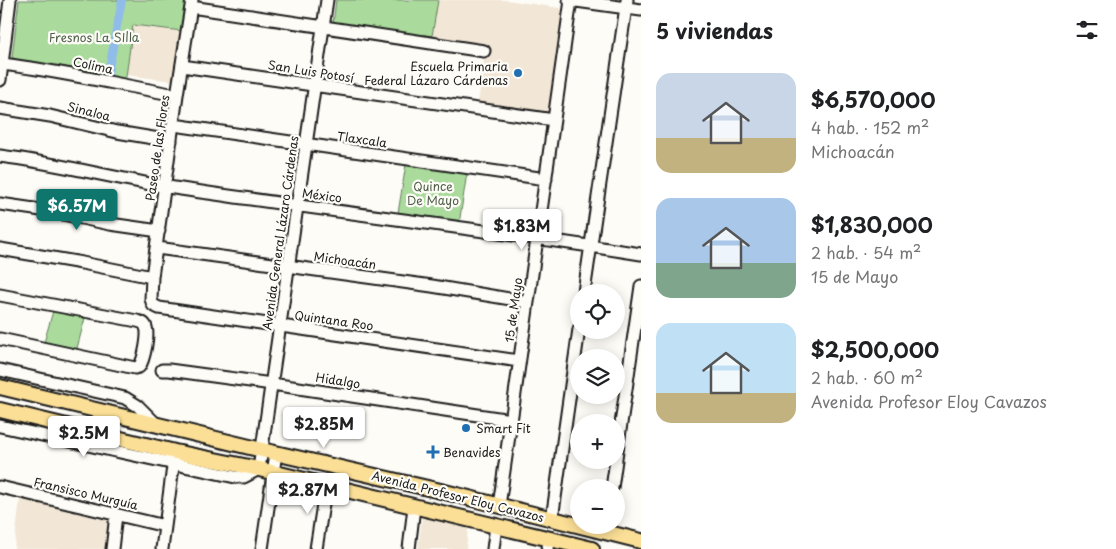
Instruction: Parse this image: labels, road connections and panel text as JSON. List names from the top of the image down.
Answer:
{
  "streets": {
    "main road": ["Avenida Profesor Eloy Cavazos"],
    "street": [
      "Colima",
      "San Luis Potosí",
      "Sinaloa",
      "Tlaxcala",
      "Paseo de las Flores",
      "México",
      "Avenida General Lázaro Cárdenas",
      "Michoacán",
      "15 de Mayo",
      "Quintana Roo",
      "Hidalgo",
      "Fransisco Murguía"
    ]
  },
  "crossings": [
    ["Colima", "Paseo de las Flores"],
    ["San Luis Potosí", "Paseo de las Flores"],
    ["San Luis Potosí", "Avenida General Lázaro Cárdenas"],
    ["San Luis Potosí", "15 de Mayo"],
    ["Sinaloa", "Paseo de las Flores"],
    ["Tlaxcala", "Paseo de las Flores"],
    ["Tlaxcala", "Avenida General Lázaro Cárdenas"],
    ["Tlaxcala", "15 de Mayo"],
    ["Paseo de las Flores", "México"],
    ["Paseo de las Flores", "Michoacán"],
    ["Paseo de las Flores", "Quintana Roo"],
    ["México", "Avenida General Lázaro Cárdenas"],
    ["México", "15 de Mayo"],
    ["Avenida General Lázaro Cárdenas", "Michoacán"],
    ["Avenida General Lázaro Cárdenas", "Quintana Roo"],
    ["Avenida General Lázaro Cárdenas", "Hidalgo"],
    ["Avenida General Lázaro Cárdenas", "Avenida Profesor Eloy Cavazos"],
    ["Michoacán", "15 de Mayo"],
    ["15 de Mayo", "Quintana Roo"],
    ["15 de Mayo", "Hidalgo"],
    ["15 de Mayo", "Avenida Profesor Eloy Cavazos"]
  ],
  "parks": ["Fresnos La SIlla", "Quince De Mayo"],
  "places": {
    "other": ["Escuela Primaria Federal Lázaro Cárdenas", "Smart Fit"],
    "health": ["Benavides"]
  },
  "page": {
    "heading": "5 viviendas",
    "list": [
      {
        "name": "$6,570,000",
        "note": "4 hab. · 152 m² · Michoacán"
      },
      {
        "name": "$1,830,000",
        "note": "2 hab. · 54 m² · 15 de Mayo"
      },
      {
        "name": "$2,500,000",
        "note": "2 hab. · 60 m² · Avenida Profesor Eloy Cavazos"
      }
    ],
    "price": [
      "$6.57M",
      "$1.83M",
      "$2.85M",
      "$2.5M",
      "$2.87M"
    ],
    "map_buttons": ["+", "−"]
  }
}
